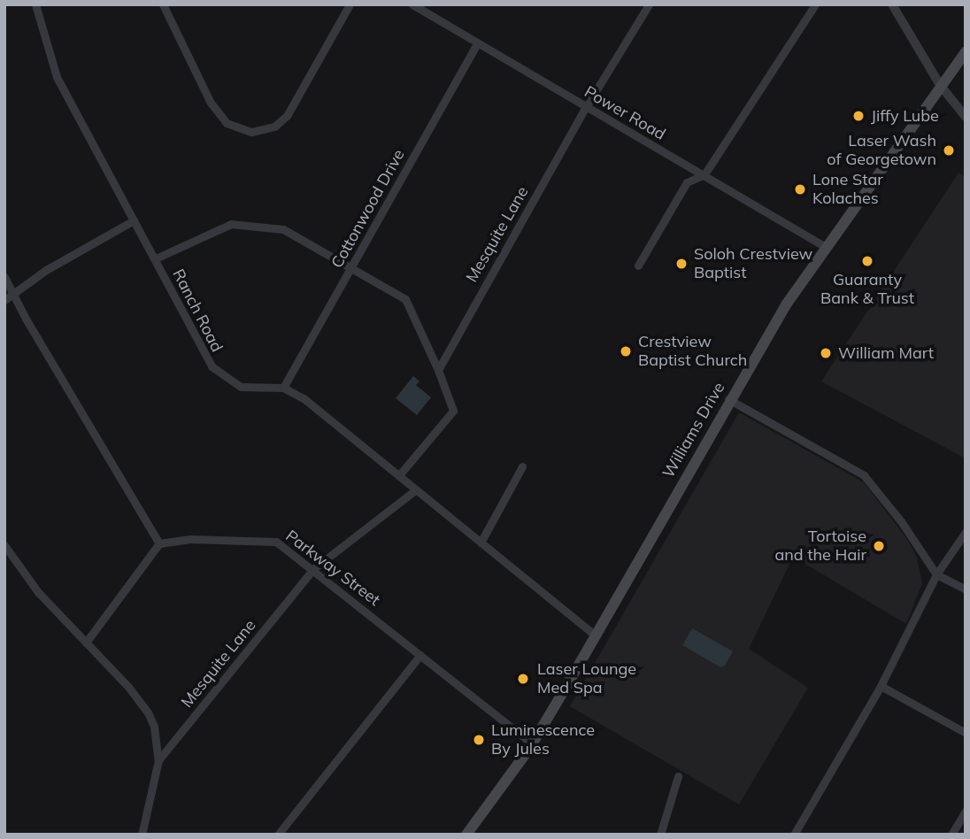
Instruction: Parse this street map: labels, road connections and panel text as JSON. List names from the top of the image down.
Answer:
{
  "streets": {
    "main road": ["Williams Drive"],
    "street": [
      "Power Road",
      "Cottonwood Drive",
      "Mesquite Lane",
      "Ranch Road",
      "Parkway Street"
    ]
  },
  "crossings": [
    ["Power Road", "Cottonwood Drive"],
    ["Power Road", "Mesquite Lane"],
    ["Power Road", "Williams Drive"],
    ["Cottonwood Drive", "Ranch Road"],
    ["Mesquite Lane", "Parkway Street"],
    ["Williams Drive", "Parkway Street"]
  ],
  "places": [
    "Jiffy Lube",
    "Laser Wash of Georgetown",
    "Lone Star Kolaches",
    "Guaranty Bank & Trust",
    "Soloh Crestview Baptist",
    "Crestview Baptist Church",
    "William Mart",
    "Tortoise and the Hair",
    "Laser Lounge Med Spa",
    "Luminescence By Jules"
  ]
}
